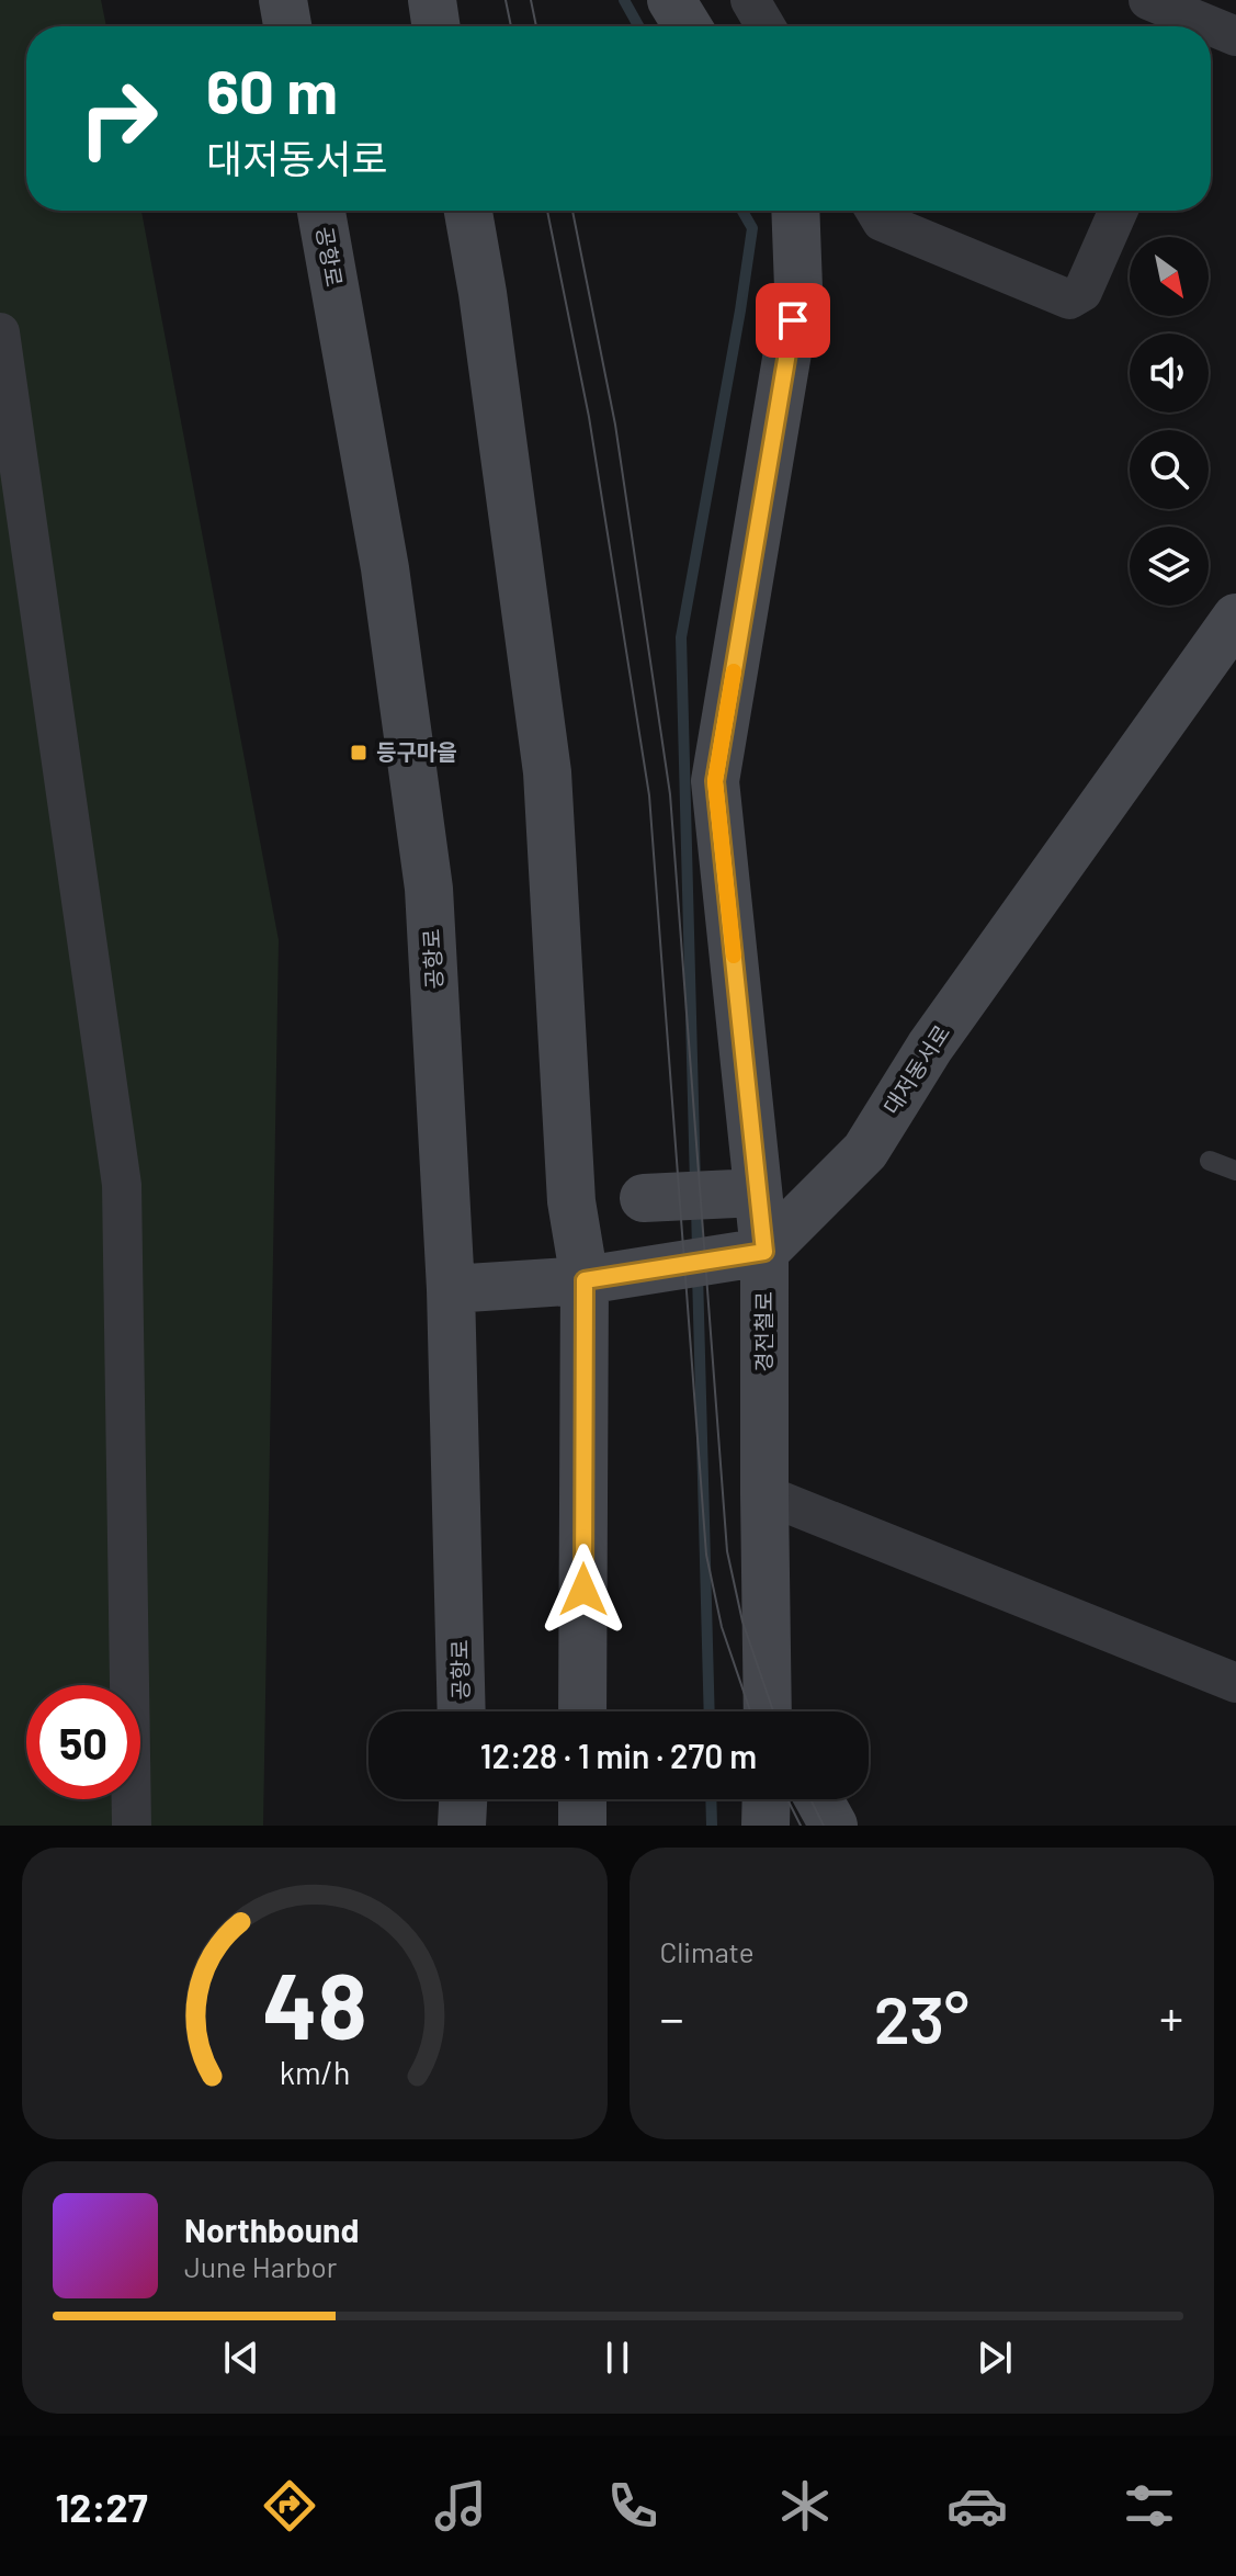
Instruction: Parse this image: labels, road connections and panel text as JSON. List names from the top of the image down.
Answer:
{
  "streets": {
    "main road": ["공항로", "대저동서로", "경전철로"]
  },
  "crossings": [
    ["대저동서로", "경전철로"]
  ],
  "places": {
    "transit": ["등구마을"]
  },
  "north": "bottom right",
  "page": {
    "turn": ["60 m", "대저동서로"],
    "limit": "50",
    "trip": "12:28 · 1 min · 270 m",
    "tile": "Climate",
    "heat": ["−", "23°", "+"],
    "song": ["Northbound", "June Harbor"],
    "tabs": "12:27",
    "gauge": ["48", "km/h"]
  }
}
